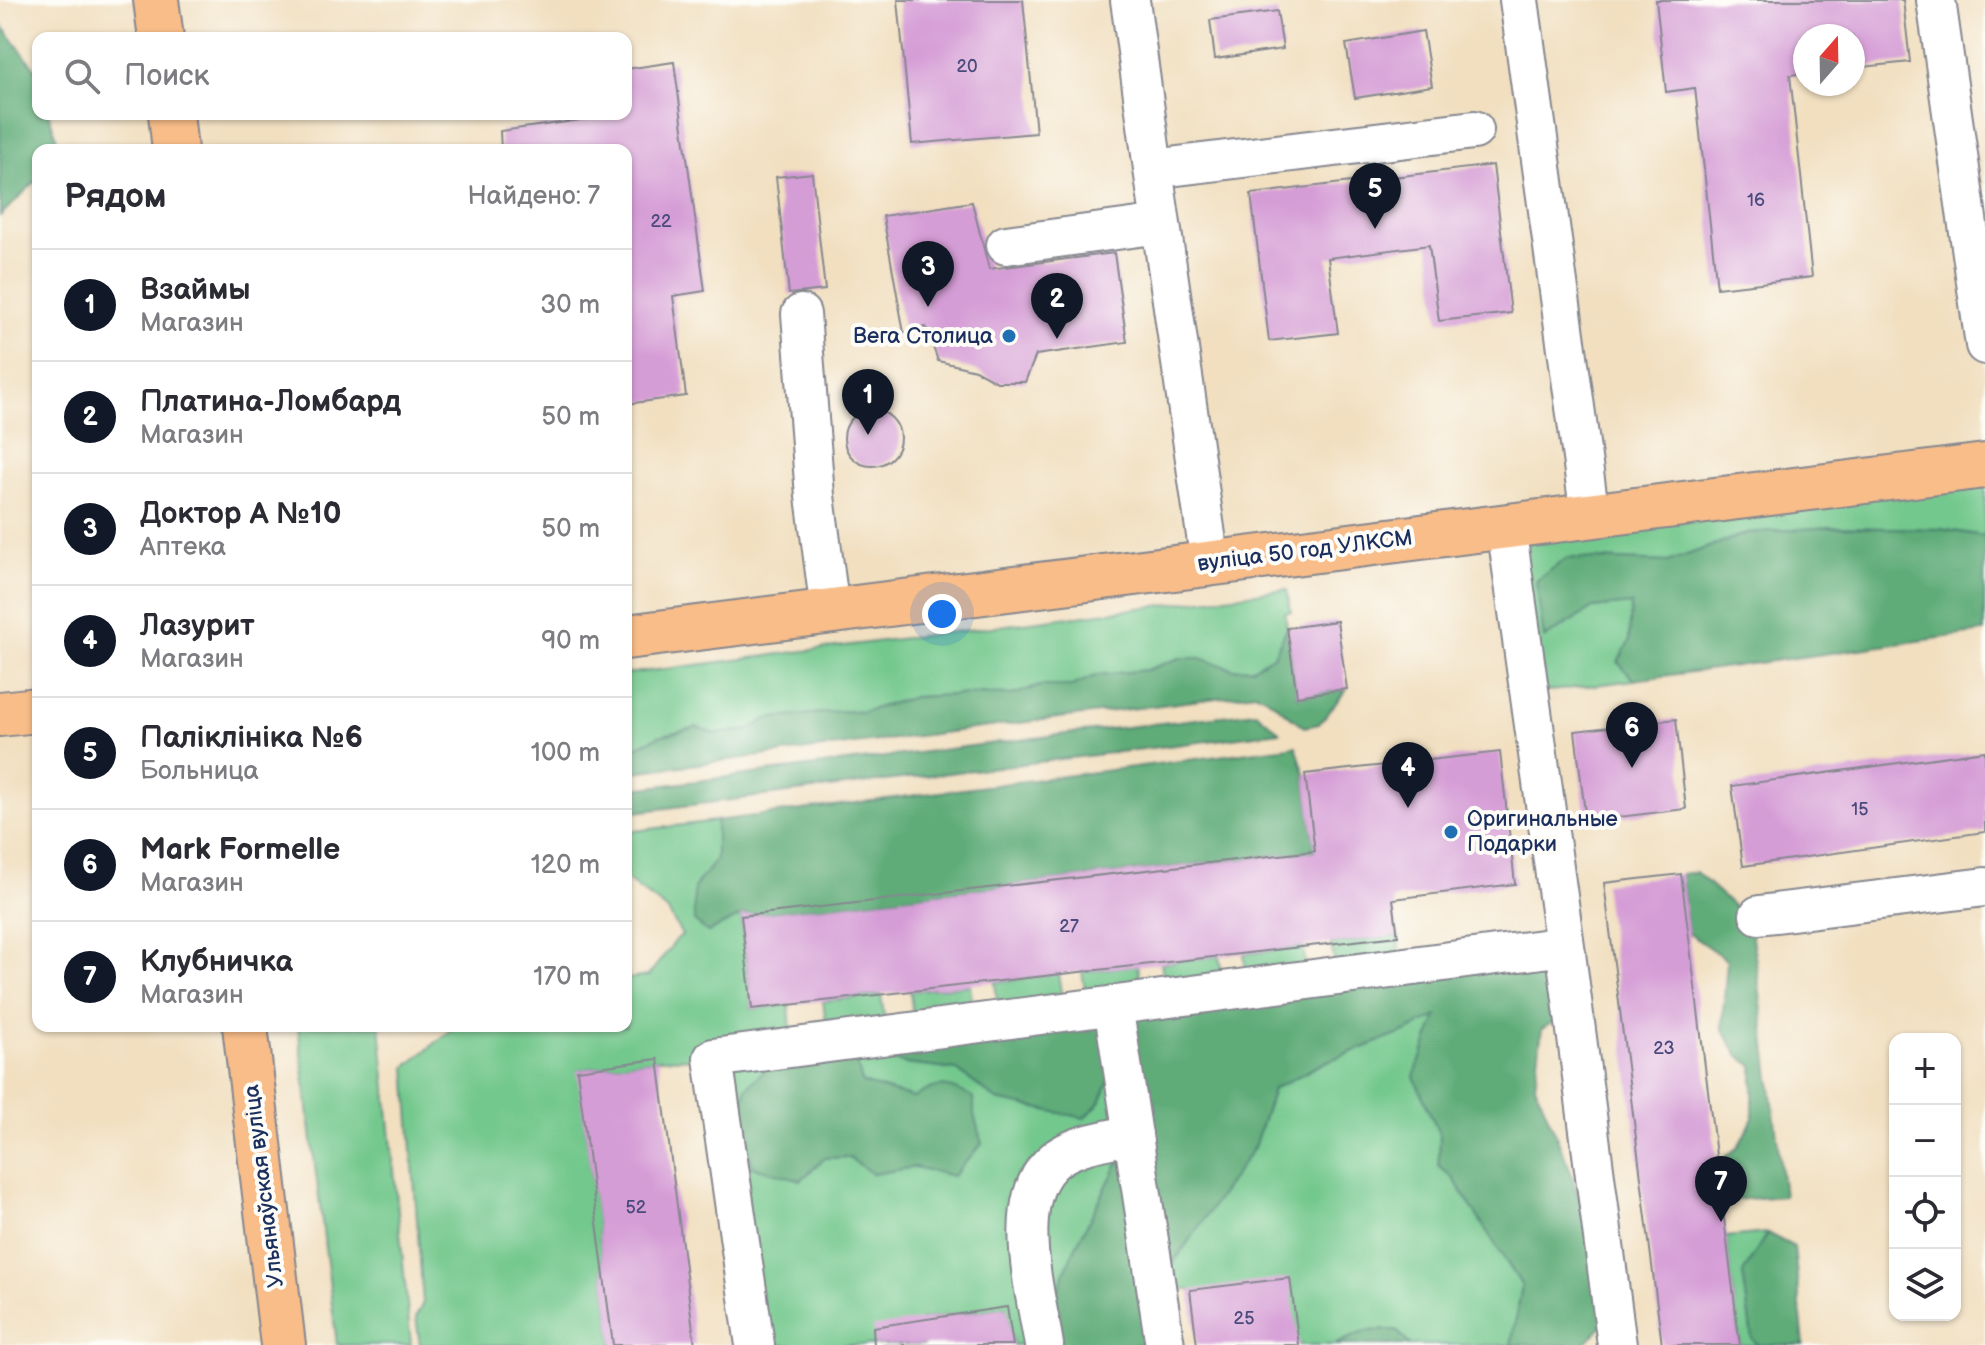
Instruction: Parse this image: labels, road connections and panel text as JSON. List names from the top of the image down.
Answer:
{
  "streets": {
    "main road": ["вуліца 50 год УЛКСМ", "Ульянаўская вуліца"]
  },
  "places": ["Вега Столица", "Оригинальные Подарки"],
  "house_numbers": [
    "20",
    "16",
    "22",
    "15",
    "27",
    "23",
    "52",
    "25"
  ],
  "north": "top",
  "page": {
    "search": "Поиск",
    "heading": ["Рядом", "Найдено: 7"],
    "pins": [
      "5",
      "3",
      "2",
      "1",
      "6",
      "4",
      "7"
    ],
    "list": [
      {
        "mark": "1",
        "name": "Взаймы",
        "note": "Магазин",
        "value": "30 m"
      },
      {
        "mark": "2",
        "name": "Платина-Ломбард",
        "note": "Магазин",
        "value": "50 m"
      },
      {
        "mark": "3",
        "name": "Доктор А №10",
        "note": "Аптека",
        "value": "50 m"
      },
      {
        "mark": "4",
        "name": "Лазурит",
        "note": "Магазин",
        "value": "90 m"
      },
      {
        "mark": "5",
        "name": "Паліклініка №6",
        "note": "Больница",
        "value": "100 m"
      },
      {
        "mark": "6",
        "name": "Mark Formelle",
        "note": "Магазин",
        "value": "120 m"
      },
      {
        "mark": "7",
        "name": "Клубничка",
        "note": "Магазин",
        "value": "170 m"
      }
    ],
    "map_buttons": ["+", "−"]
  }
}
